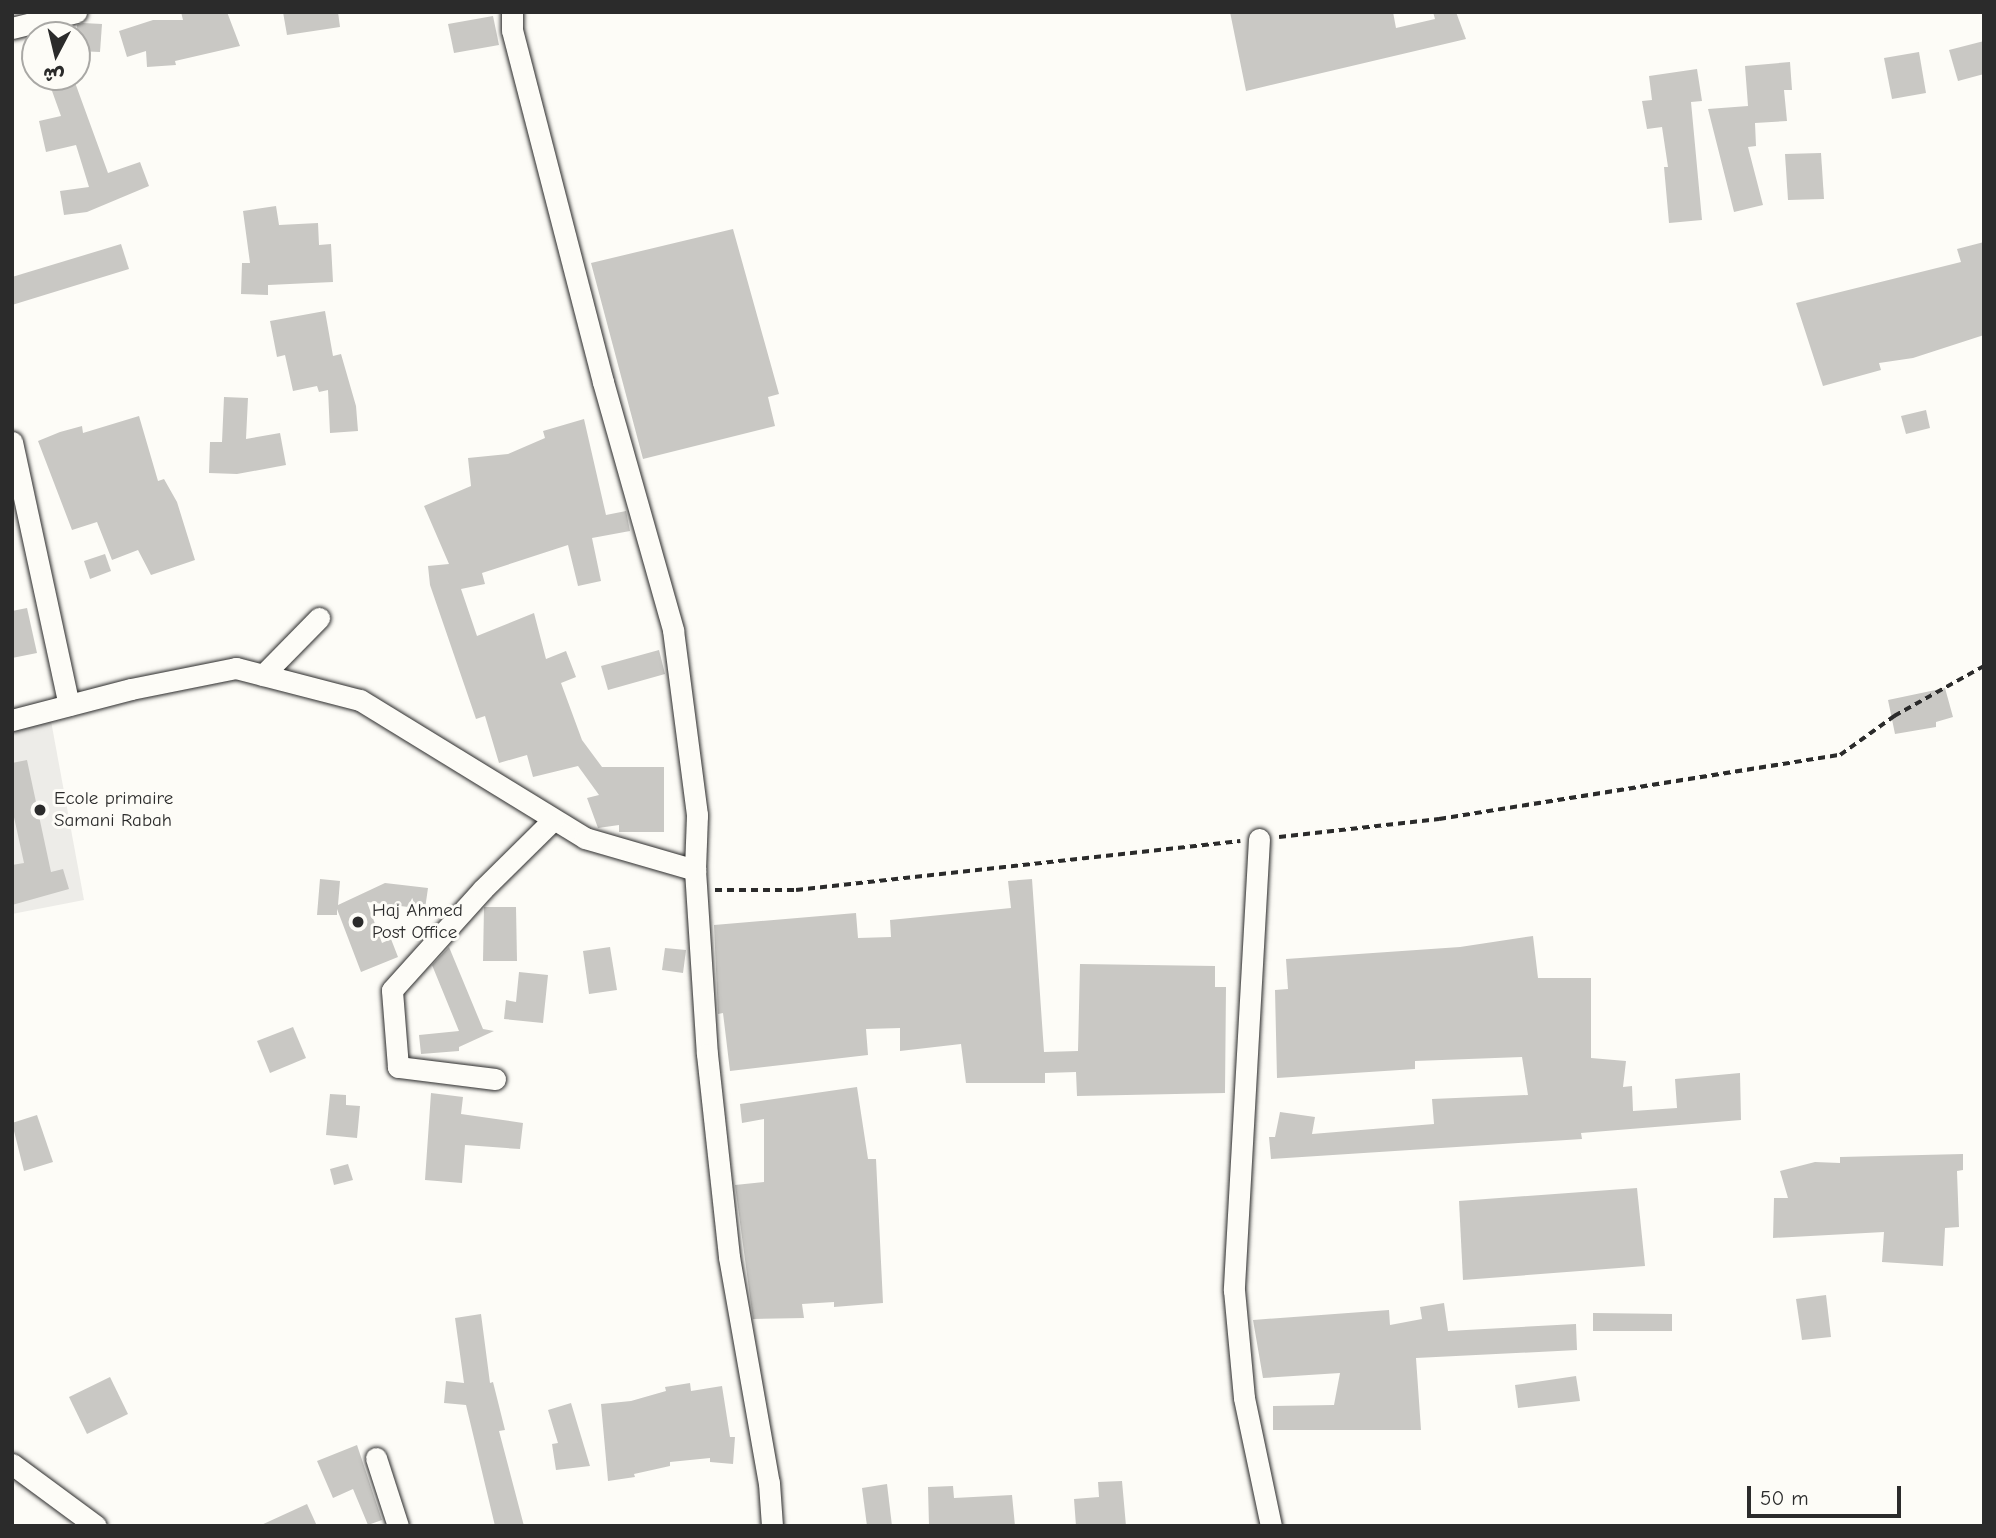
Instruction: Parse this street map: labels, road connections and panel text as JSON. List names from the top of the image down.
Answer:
{
  "places": ["Ecole primaire Samani Rabah", "Haj Ahmed Post Office"],
  "scale_bar": "50 m",
  "north": "bottom"
}
